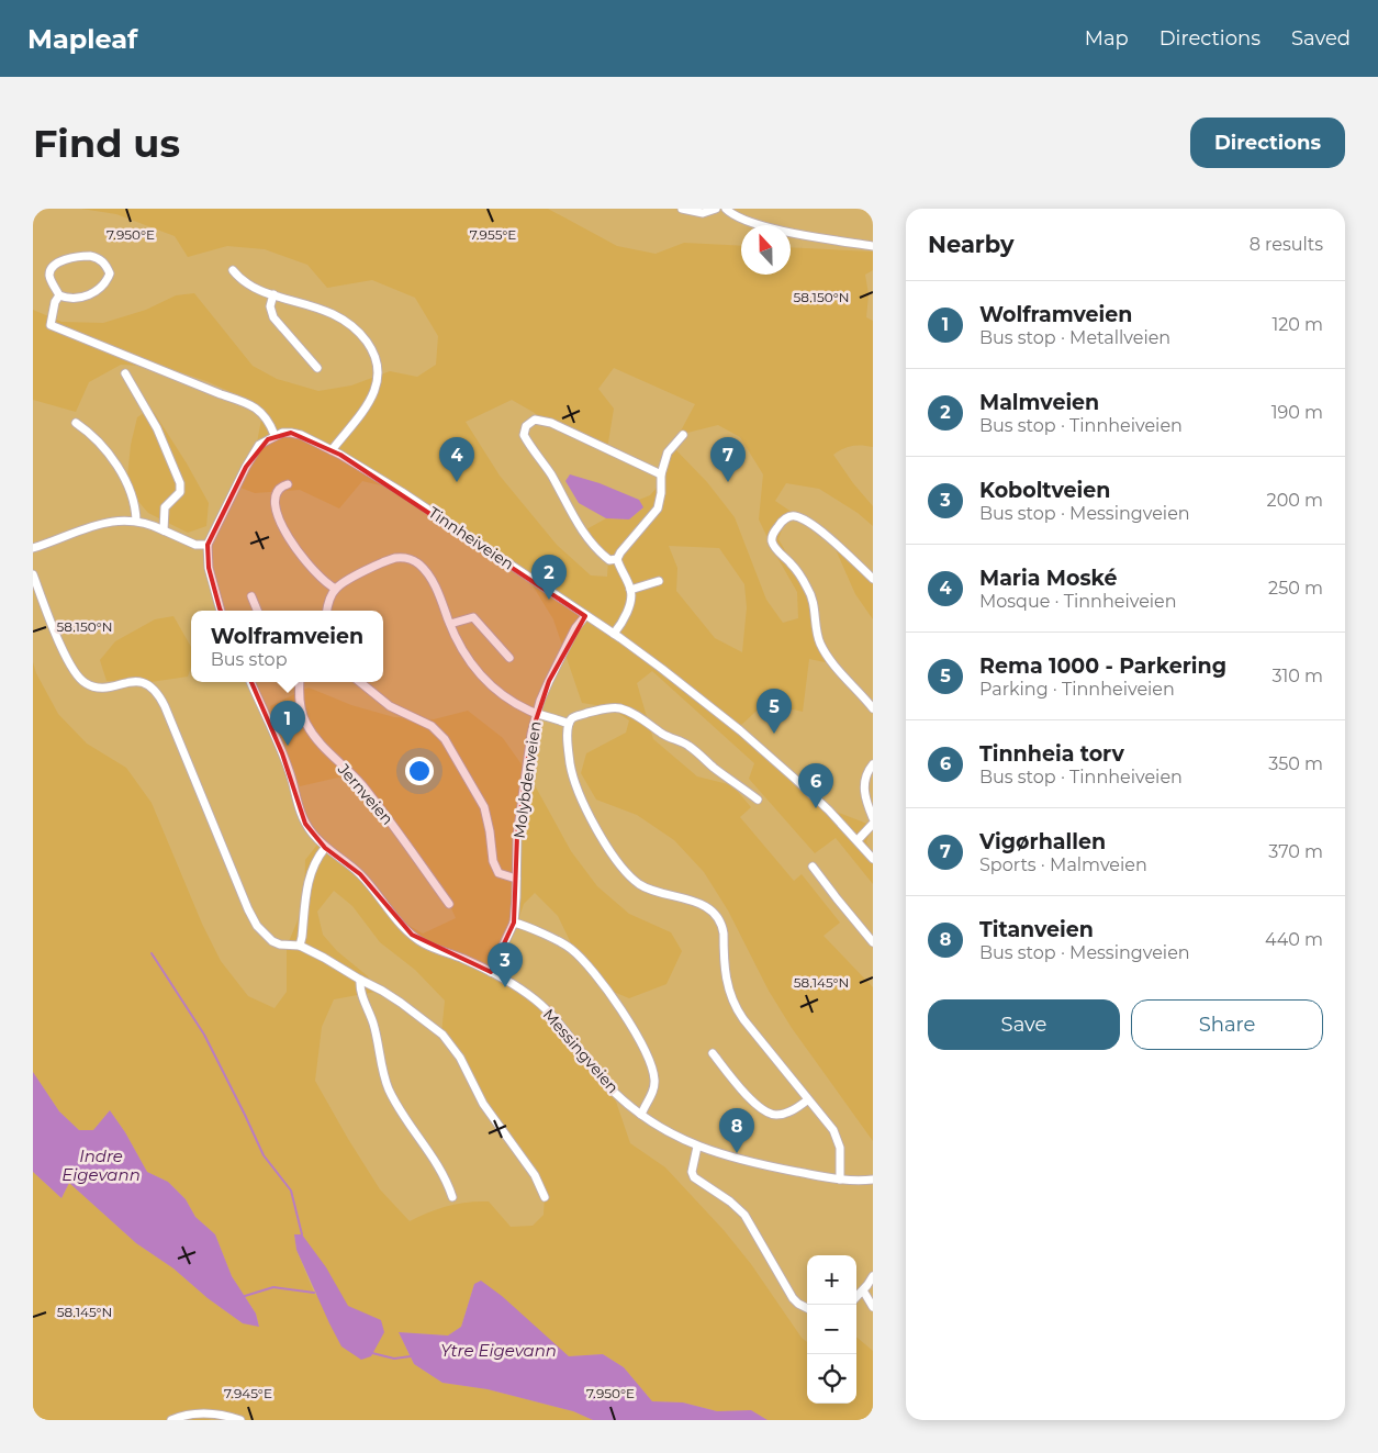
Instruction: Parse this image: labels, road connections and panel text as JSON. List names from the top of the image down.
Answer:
{
  "streets": {
    "street": [
      "Tinnheiveien",
      "Molybdenveien",
      "Jernveien",
      "Messingveien"
    ]
  },
  "crossings": [
    ["Tinnheiveien", "Molybdenveien"],
    ["Molybdenveien", "Messingveien"]
  ],
  "water": ["Indre Eigevann", "Ytre Eigevann"],
  "north": "top",
  "page": {
    "header": "Mapleaf",
    "nav": ["Map", "Directions", "Saved"],
    "buttons": [
      "Directions",
      ["Save", "Share"]
    ],
    "title": "Find us",
    "heading": ["Nearby", "8 results"],
    "list": [
      {
        "mark": "1",
        "name": "Wolframveien",
        "note": "Bus stop · Metallveien",
        "value": "120 m"
      },
      {
        "mark": "2",
        "name": "Malmveien",
        "note": "Bus stop · Tinnheiveien",
        "value": "190 m"
      },
      {
        "mark": "3",
        "name": "Koboltveien",
        "note": "Bus stop · Messingveien",
        "value": "200 m"
      },
      {
        "mark": "4",
        "name": "Maria Moské",
        "note": "Mosque · Tinnheiveien",
        "value": "250 m"
      },
      {
        "mark": "5",
        "name": "Rema 1000 - Parkering",
        "note": "Parking · Tinnheiveien",
        "value": "310 m"
      },
      {
        "mark": "6",
        "name": "Tinnheia torv",
        "note": "Bus stop · Tinnheiveien",
        "value": "350 m"
      },
      {
        "mark": "7",
        "name": "Vigørhallen",
        "note": "Sports · Malmveien",
        "value": "370 m"
      },
      {
        "mark": "8",
        "name": "Titanveien",
        "note": "Bus stop · Messingveien",
        "value": "440 m"
      }
    ],
    "pins": [
      "4",
      "7",
      "2",
      "5",
      "1",
      "6",
      "3",
      "8"
    ],
    "popup": ["Wolframveien", "Bus stop"],
    "map_buttons": ["+", "−"]
  },
  "coordinates": [
    "7.950°E",
    "7.955°E",
    "58.150°N",
    "58.145°N",
    "7.945°E"
  ]
}
